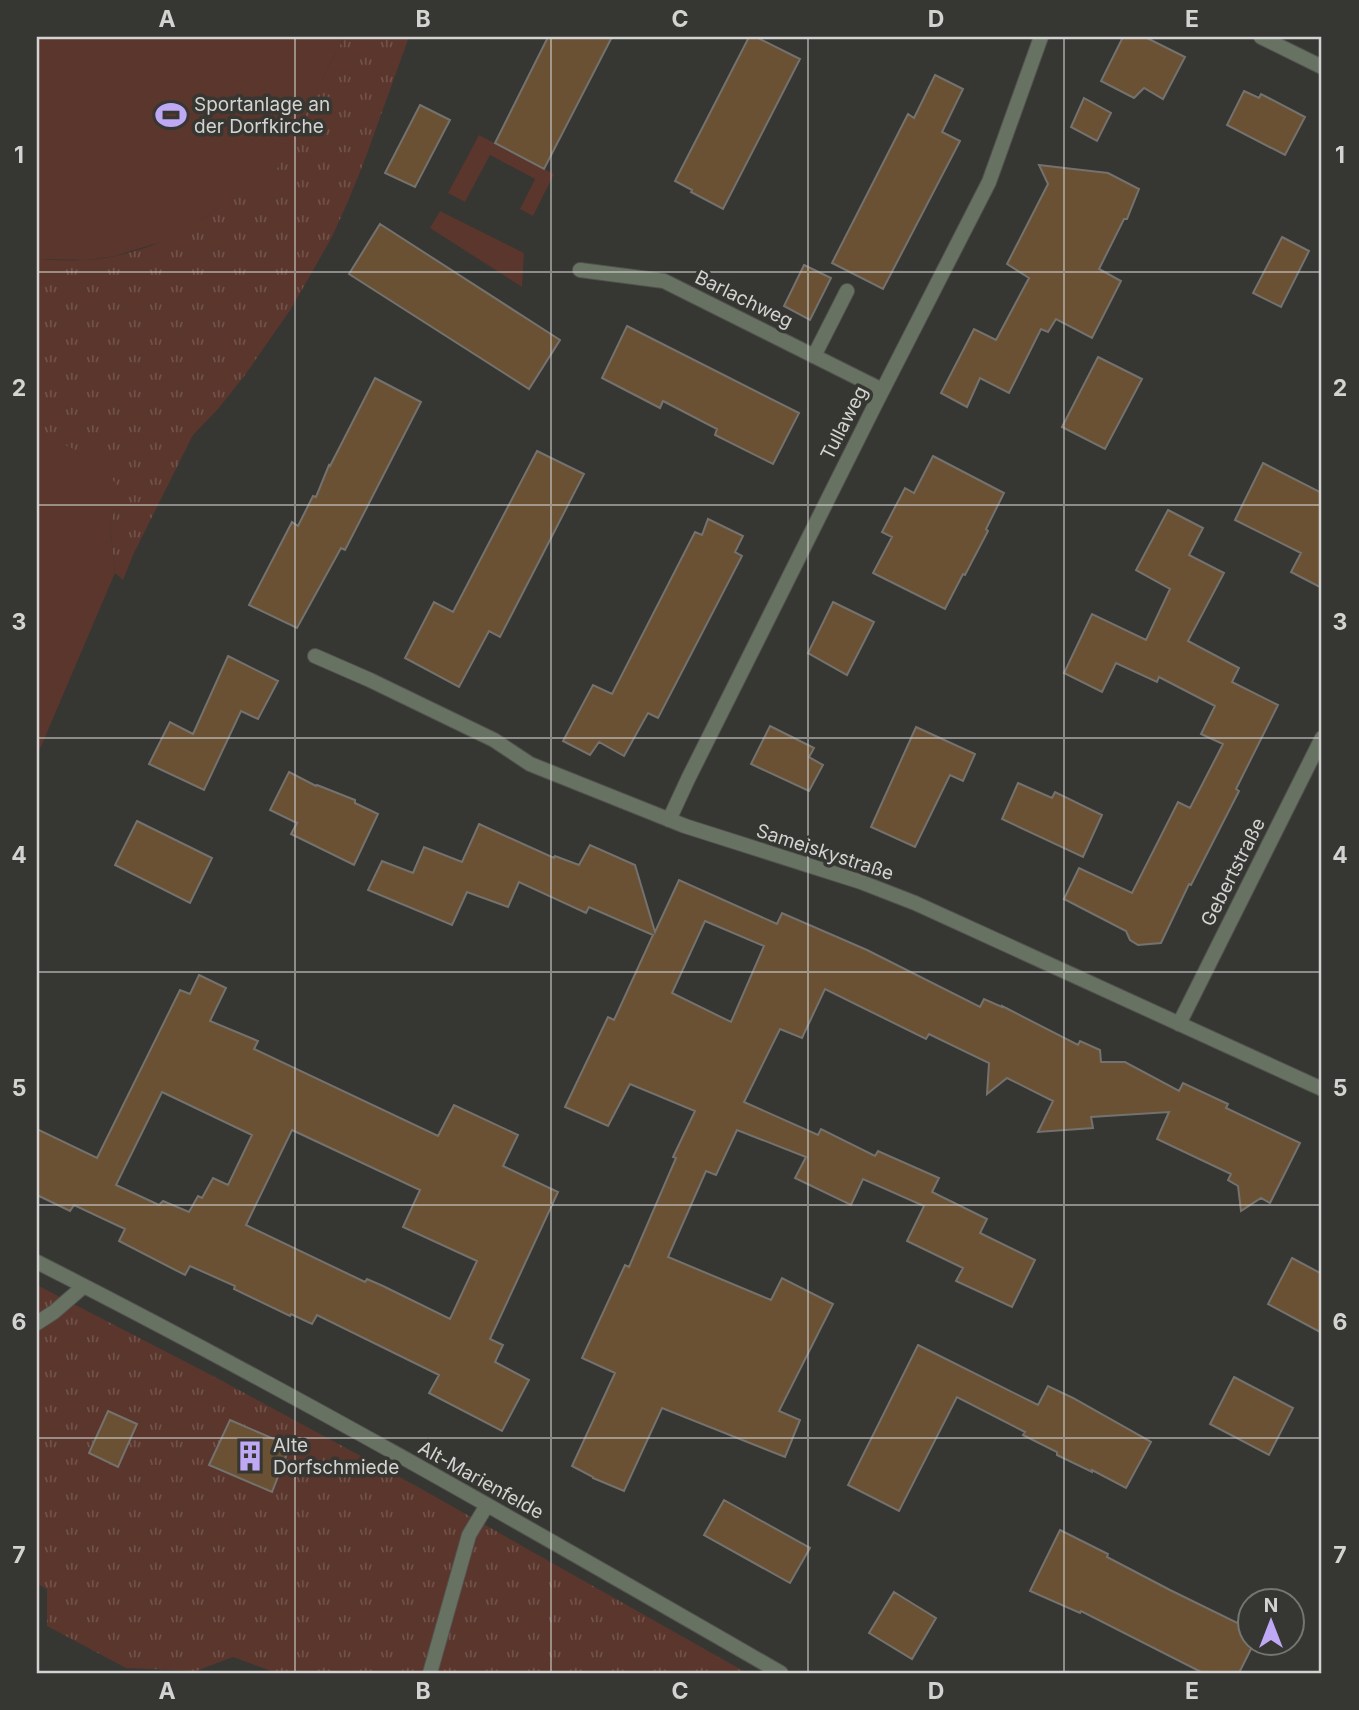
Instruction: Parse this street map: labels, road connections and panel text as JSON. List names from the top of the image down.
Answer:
{
  "streets": {
    "street": [
      "Barlachweg",
      "Tullaweg",
      "Sameiskystraße",
      "Gebertstraße",
      "Alt-Marienfelde"
    ]
  },
  "crossings": [
    ["Barlachweg", "Tullaweg"],
    ["Tullaweg", "Sameiskystraße"],
    ["Sameiskystraße", "Gebertstraße"]
  ],
  "places": {
    "sports": ["Sportanlage an der Dorfkirche"],
    "building": ["Alte Dorfschmiede"]
  },
  "north": "top",
  "grid": {
    "columns": [
      "A",
      "B",
      "C",
      "D",
      "E"
    ],
    "rows": [
      "1",
      "2",
      "3",
      "4",
      "5",
      "6",
      "7"
    ]
  }
}
